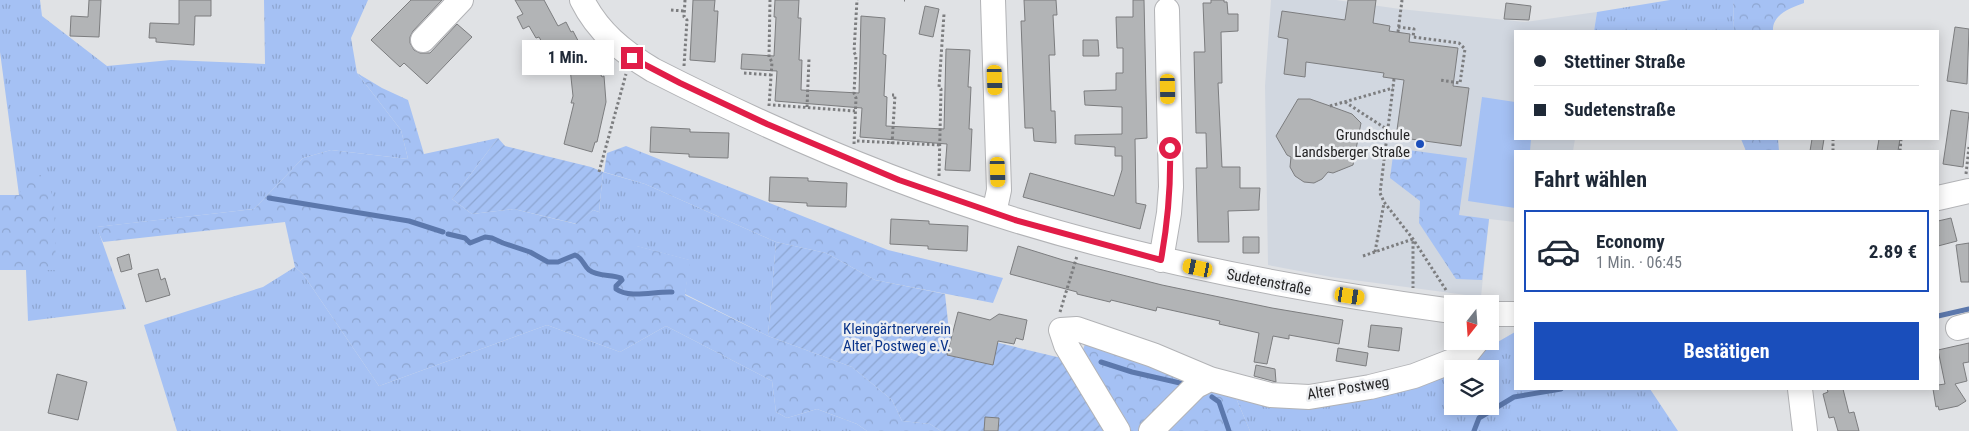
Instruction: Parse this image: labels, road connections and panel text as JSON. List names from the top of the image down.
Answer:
{
  "streets": {
    "street": ["Sudetenstraße", "Alter Postweg"]
  },
  "parks": ["Kleingärtnerverein Alter Postweg e.V."],
  "places": ["Grundschule Landsberger Straße"],
  "north": "bottom",
  "page": {
    "banner": ["Stettiner Straße", "Sudetenstraße"],
    "bubble": "1 Min.",
    "heading": "Fahrt wählen",
    "list": [
      {
        "name": "Economy",
        "note": "1 Min. · 06:45",
        "value": "2.89 €"
      }
    ],
    "buttons": "Bestätigen"
  }
}
